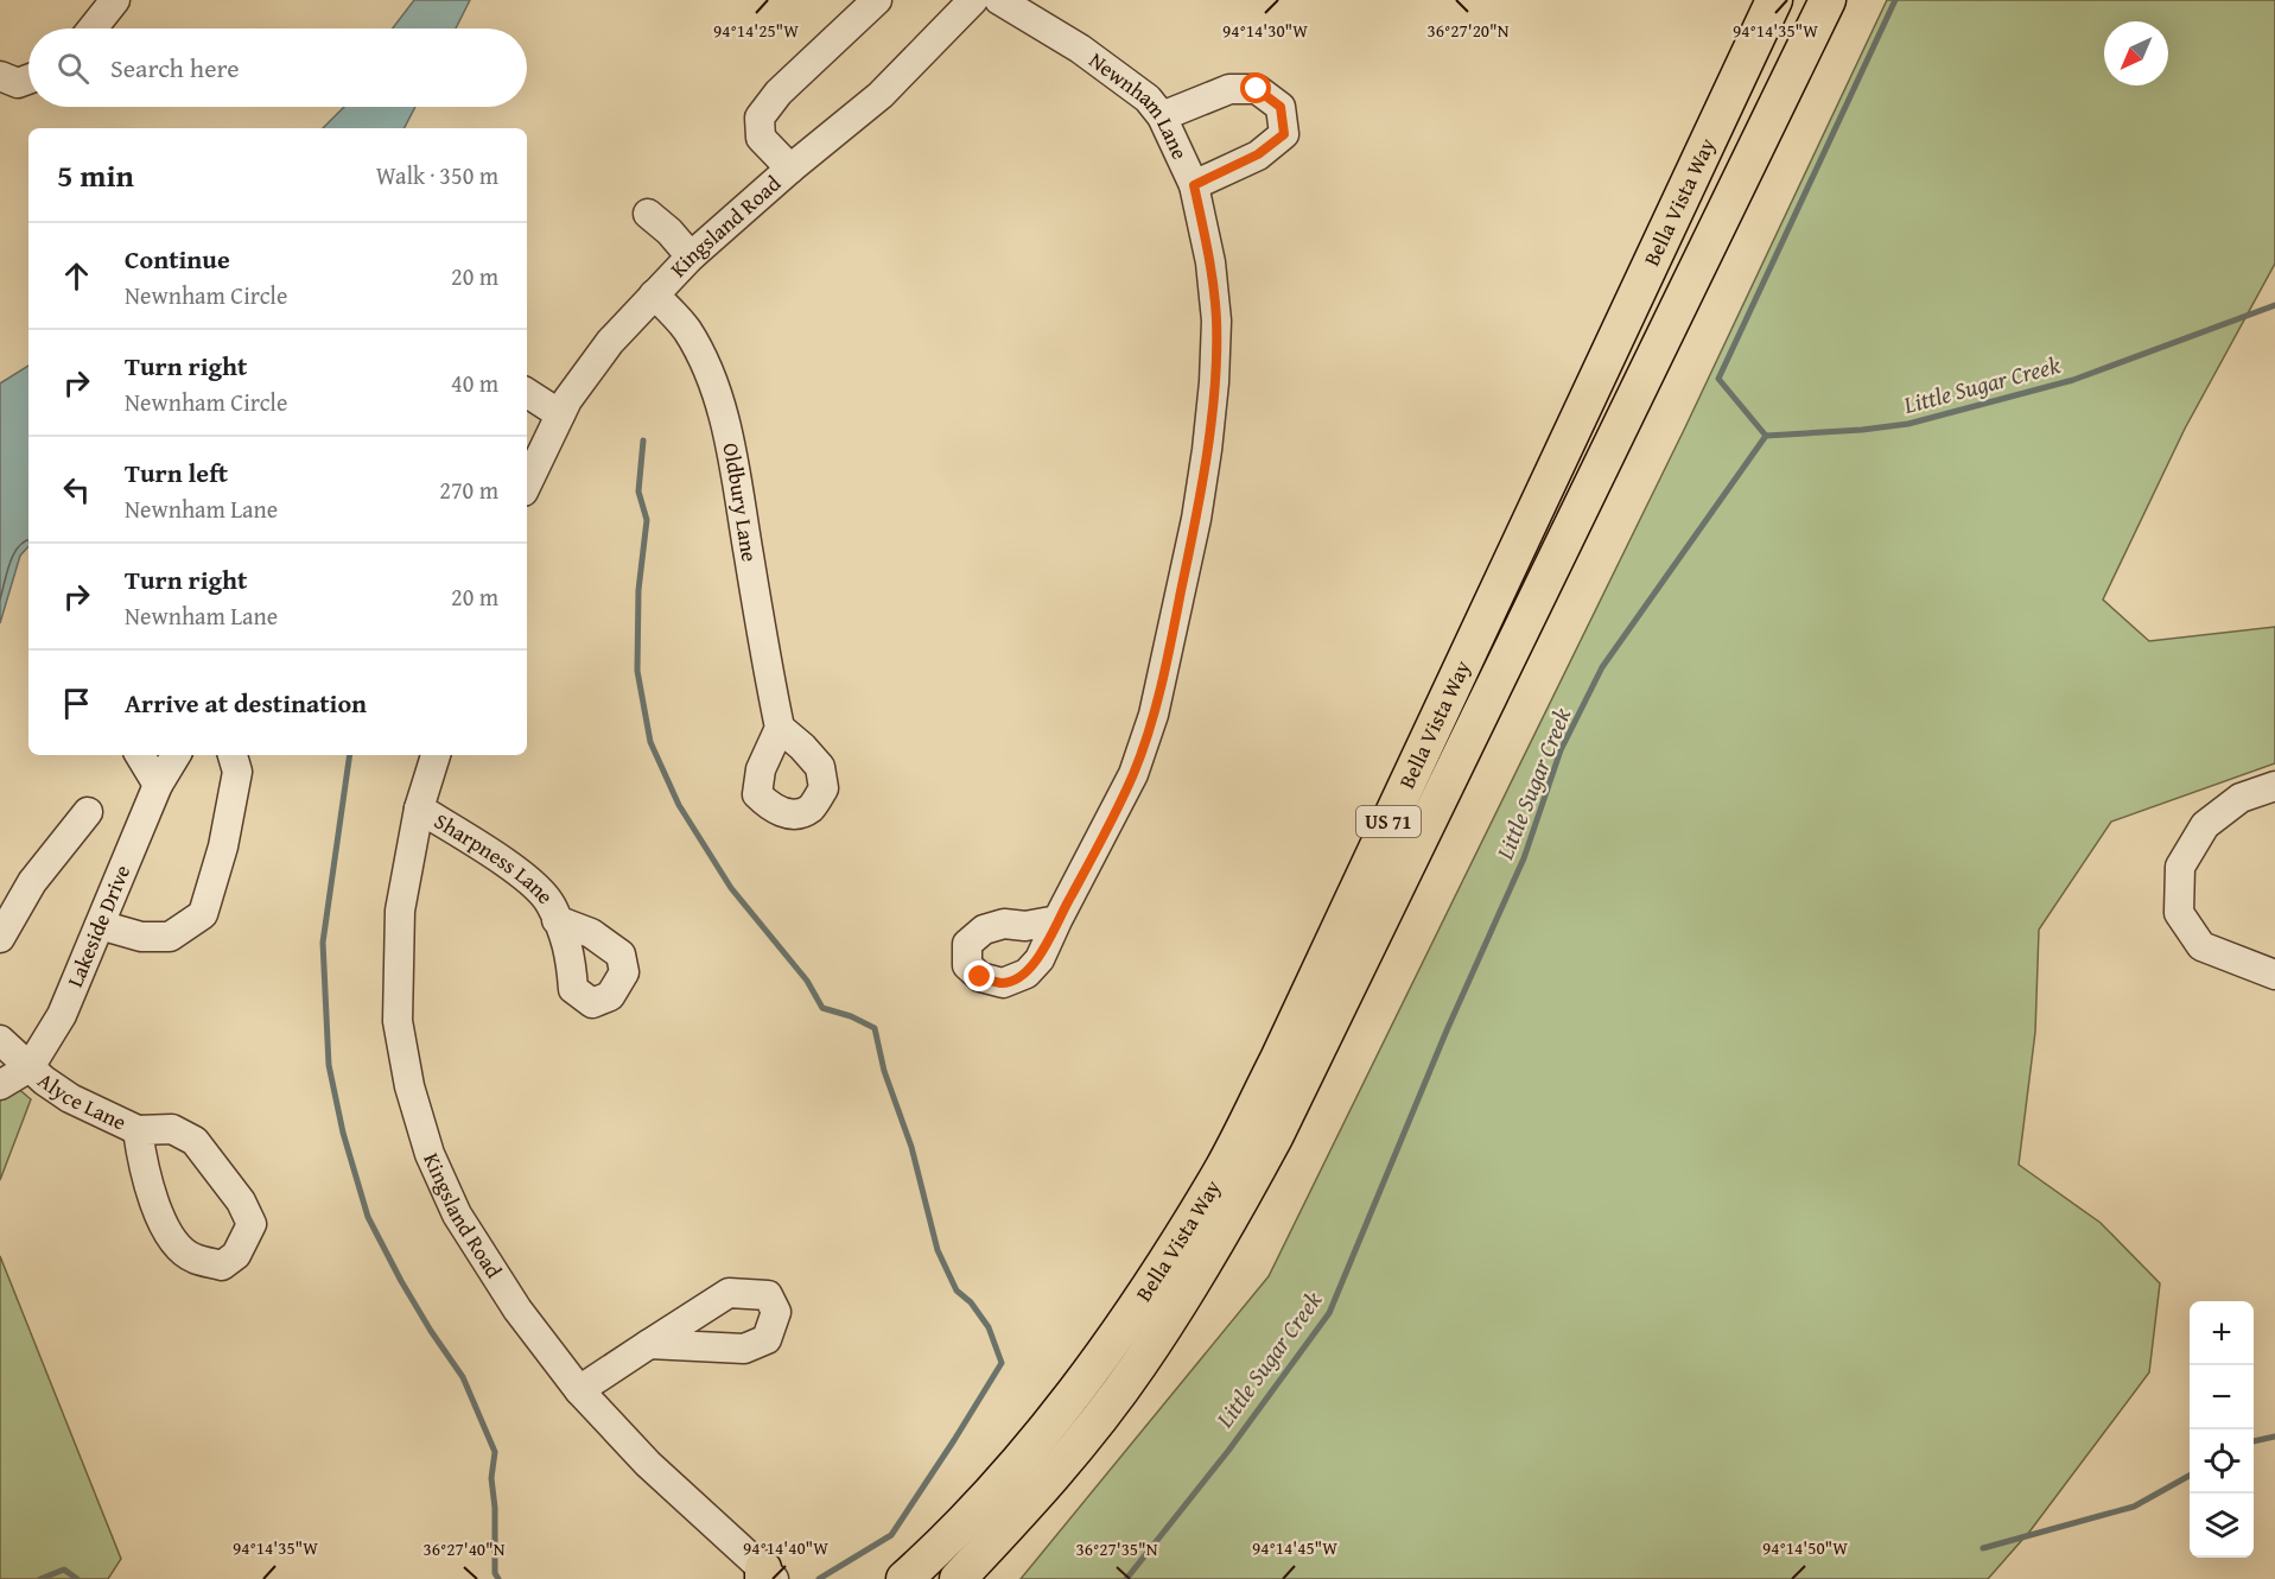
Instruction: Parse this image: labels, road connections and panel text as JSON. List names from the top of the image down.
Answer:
{
  "streets": {
    "main road": ["Bella Vista Way", "US 71"],
    "street": [
      "Newnham Lane",
      "Kingsland Road",
      "Oldbury Lane",
      "Sharpness Lane",
      "Lakeside Drive",
      "Alyce Lane"
    ]
  },
  "crossings": [
    ["Kingsland Road", "Oldbury Lane"],
    ["Kingsland Road", "Sharpness Lane"],
    ["Lakeside Drive", "Alyce Lane"]
  ],
  "water": ["Little Sugar Creek"],
  "north": "bottom left",
  "page": {
    "search": "Search here",
    "heading": ["5 min", "Walk · 350 m"],
    "list": [
      ["Continue", "Newnham Circle", "20 m"],
      ["Turn right", "Newnham Circle", "40 m"],
      ["Turn left", "Newnham Lane", "270 m"],
      ["Turn right", "Newnham Lane", "20 m"],
      "Arrive at destination"
    ],
    "map_buttons": ["+", "−"]
  },
  "coordinates": [
    "36°27'20\"N",
    "94°14'25\"W",
    "94°14'30\"W",
    "94°14'35\"W",
    "94°14'40\"W",
    "94°14'45\"W",
    "94°14'50\"W",
    "36°27'40\"N",
    "36°27'35\"N"
  ]
}
